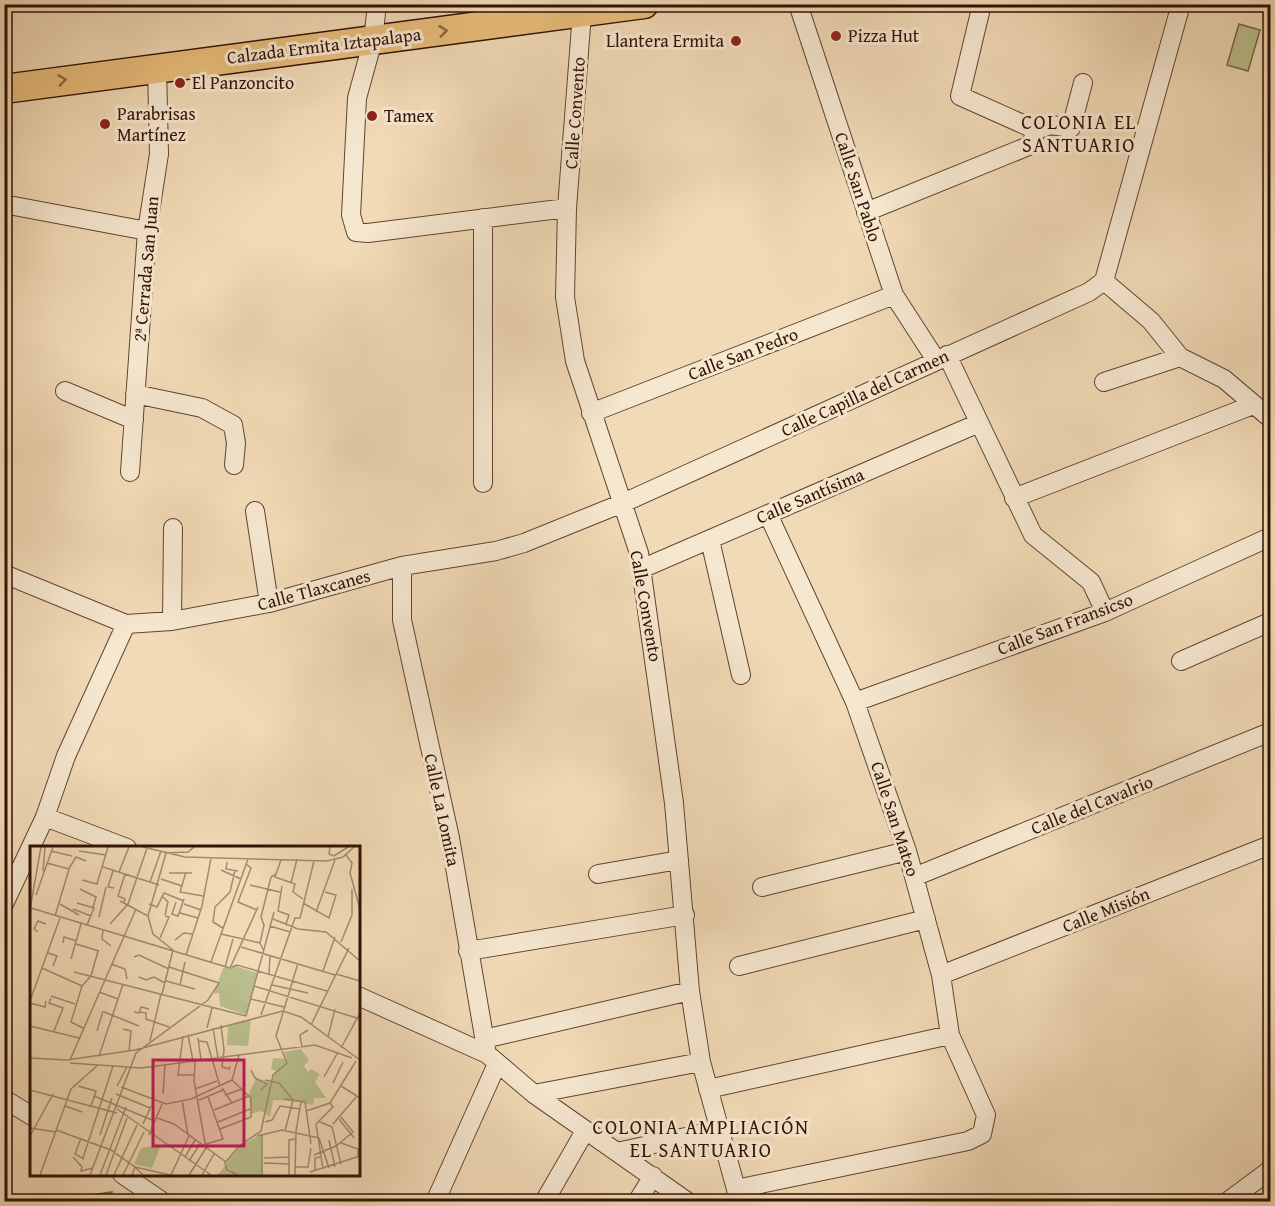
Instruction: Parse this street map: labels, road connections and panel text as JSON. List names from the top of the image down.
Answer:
{
  "streets": {
    "main road": ["Calzada Ermita Iztapalapa"],
    "street": [
      "Calle Convento",
      "Calle San Pablo",
      "2ª Cerrada San Juan",
      "Calle San Pedro",
      "Calle Capilla del Carmen",
      "Calle Santísima",
      "Calle Tlaxcanes",
      "Calle San Fransicso",
      "Calle del Cavalrio",
      "Calle La Lomita",
      "Calle San Mateo",
      "Calle Misión"
    ]
  },
  "crossings": [
    ["Calzada Ermita Iztapalapa", "Calle Convento"],
    ["Calzada Ermita Iztapalapa", "2ª Cerrada San Juan"],
    ["Calle Convento", "Calle San Pedro"],
    ["Calle Convento", "Calle Capilla del Carmen"],
    ["Calle Convento", "Calle Santísima"],
    ["Calle Convento", "Calle Tlaxcanes"],
    ["Calle Convento", "Calle San Mateo"],
    ["Calle San Pablo", "Calle San Pedro"],
    ["Calle San Pablo", "Calle Capilla del Carmen"],
    ["Calle San Pablo", "Calle Santísima"],
    ["Calle San Pablo", "Calle San Fransicso"],
    ["Calle Capilla del Carmen", "Calle Tlaxcanes"],
    ["Calle Santísima", "Calle San Mateo"],
    ["Calle Tlaxcanes", "Calle La Lomita"],
    ["Calle San Fransicso", "Calle San Mateo"],
    ["Calle del Cavalrio", "Calle San Mateo"],
    ["Calle San Mateo", "Calle Misión"]
  ],
  "one_way": ["Calzada Ermita Iztapalapa"],
  "districts": ["COLONIA EL SANTUARIO", "COLONIA AMPLIACIÓN EL SANTUARIO"],
  "places": [
    "Pizza Hut",
    "Llantera Ermita",
    "El Panzoncito",
    "Tamex",
    "Parabrisas Martínez"
  ]
}
